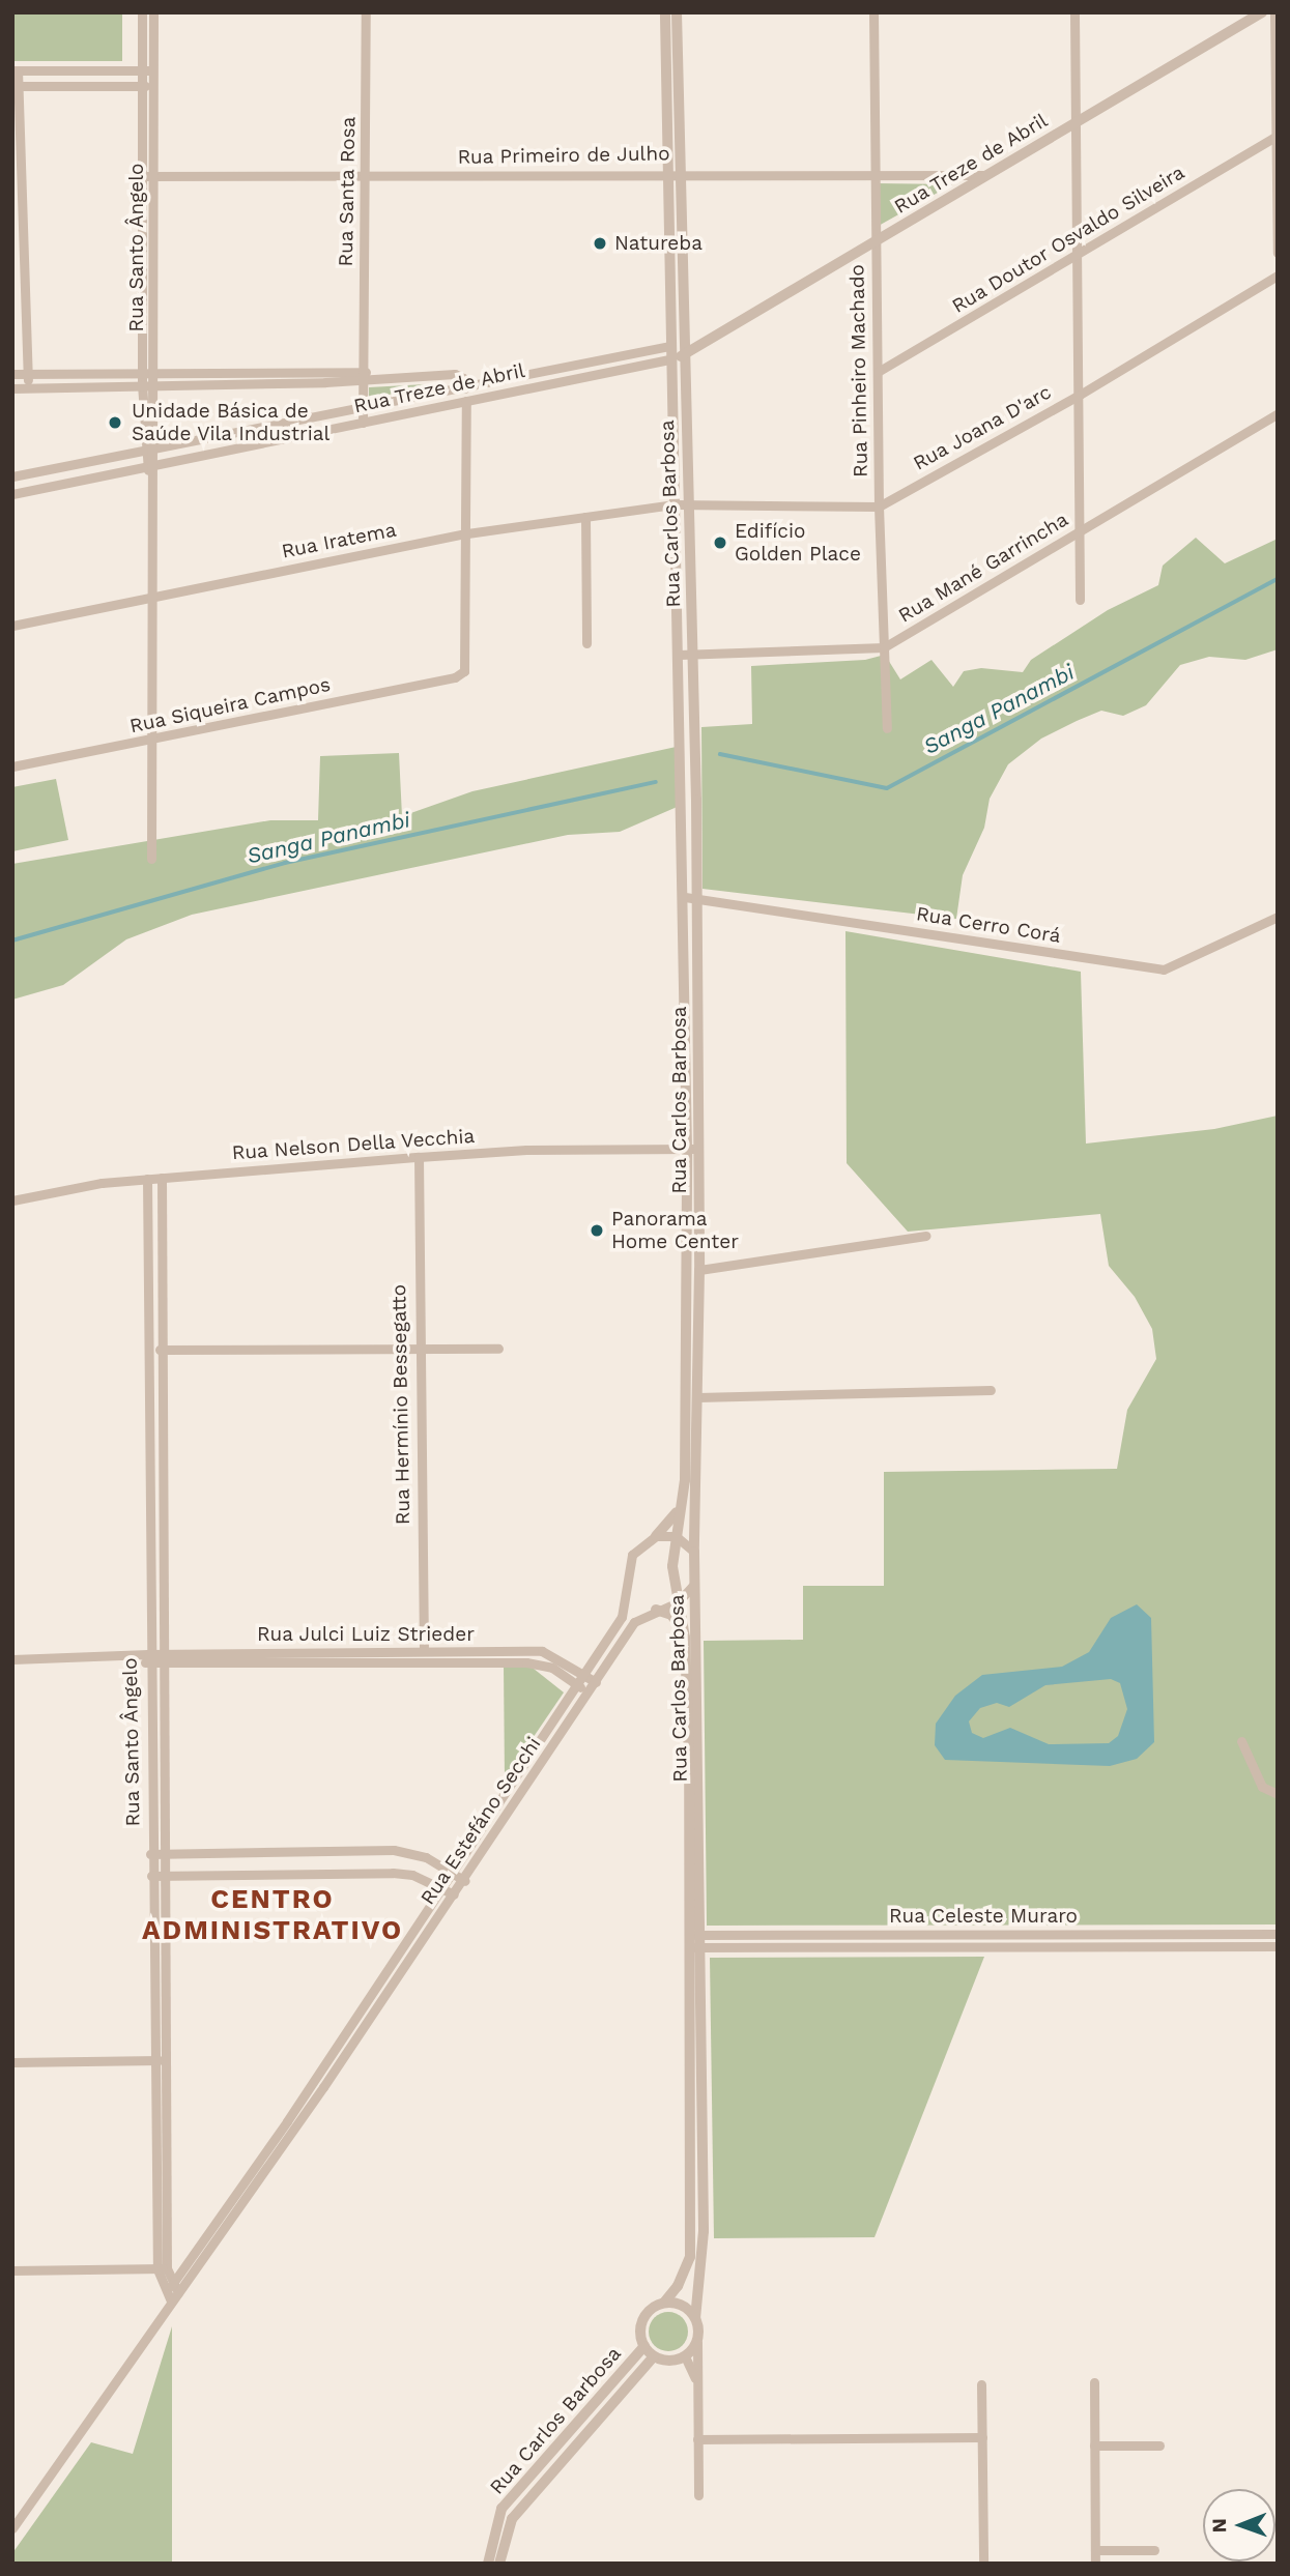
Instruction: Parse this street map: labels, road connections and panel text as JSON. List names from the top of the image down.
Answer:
{
  "streets": {
    "street": [
      "Rua Primeiro de Julho",
      "Rua Treze de Abril",
      "Rua Santa Rosa",
      "Rua Doutor Osvaldo Silveira",
      "Rua Santo Ângelo",
      "Rua Pinheiro Machado",
      "Rua Joana D'arc",
      "Rua Carlos Barbosa",
      "Rua Iratema",
      "Rua Mané Garrincha",
      "Rua Siqueira Campos",
      "Rua Cerro Corá",
      "Rua Nelson Della Vecchia",
      "Rua Hermínio Bessegatto",
      "Rua Julci Luiz Strieder",
      "Rua Estefáno Secchi",
      "Rua Celeste Muraro"
    ]
  },
  "crossings": [
    ["Rua Primeiro de Julho", "Rua Treze de Abril"],
    ["Rua Primeiro de Julho", "Rua Santa Rosa"],
    ["Rua Primeiro de Julho", "Rua Santo Ângelo"],
    ["Rua Primeiro de Julho", "Rua Pinheiro Machado"],
    ["Rua Primeiro de Julho", "Rua Carlos Barbosa"],
    ["Rua Treze de Abril", "Rua Santa Rosa"],
    ["Rua Treze de Abril", "Rua Santo Ângelo"],
    ["Rua Treze de Abril", "Rua Pinheiro Machado"],
    ["Rua Treze de Abril", "Rua Carlos Barbosa"],
    ["Rua Doutor Osvaldo Silveira", "Rua Pinheiro Machado"],
    ["Rua Santo Ângelo", "Rua Iratema"],
    ["Rua Santo Ângelo", "Rua Siqueira Campos"],
    ["Rua Santo Ângelo", "Rua Nelson Della Vecchia"],
    ["Rua Santo Ângelo", "Rua Julci Luiz Strieder"],
    ["Rua Santo Ângelo", "Rua Estefáno Secchi"],
    ["Rua Pinheiro Machado", "Rua Joana D'arc"],
    ["Rua Pinheiro Machado", "Rua Mané Garrincha"],
    ["Rua Joana D'arc", "Rua Carlos Barbosa"],
    ["Rua Joana D'arc", "Rua Iratema"],
    ["Rua Carlos Barbosa", "Rua Iratema"],
    ["Rua Carlos Barbosa", "Rua Mané Garrincha"],
    ["Rua Carlos Barbosa", "Rua Cerro Corá"],
    ["Rua Carlos Barbosa", "Rua Nelson Della Vecchia"],
    ["Rua Carlos Barbosa", "Rua Estefáno Secchi"],
    ["Rua Carlos Barbosa", "Rua Celeste Muraro"],
    ["Rua Iratema", "Rua Siqueira Campos"],
    ["Rua Nelson Della Vecchia", "Rua Hermínio Bessegatto"],
    ["Rua Hermínio Bessegatto", "Rua Julci Luiz Strieder"],
    ["Rua Julci Luiz Strieder", "Rua Estefáno Secchi"]
  ],
  "districts": ["CENTRO ADMINISTRATIVO"],
  "water": ["Sanga Panambi"],
  "places": [
    "Natureba",
    "Unidade Básica de Saúde Vila Industrial",
    "Edifício Golden Place",
    "Panorama Home Center"
  ],
  "north": "left"
}
